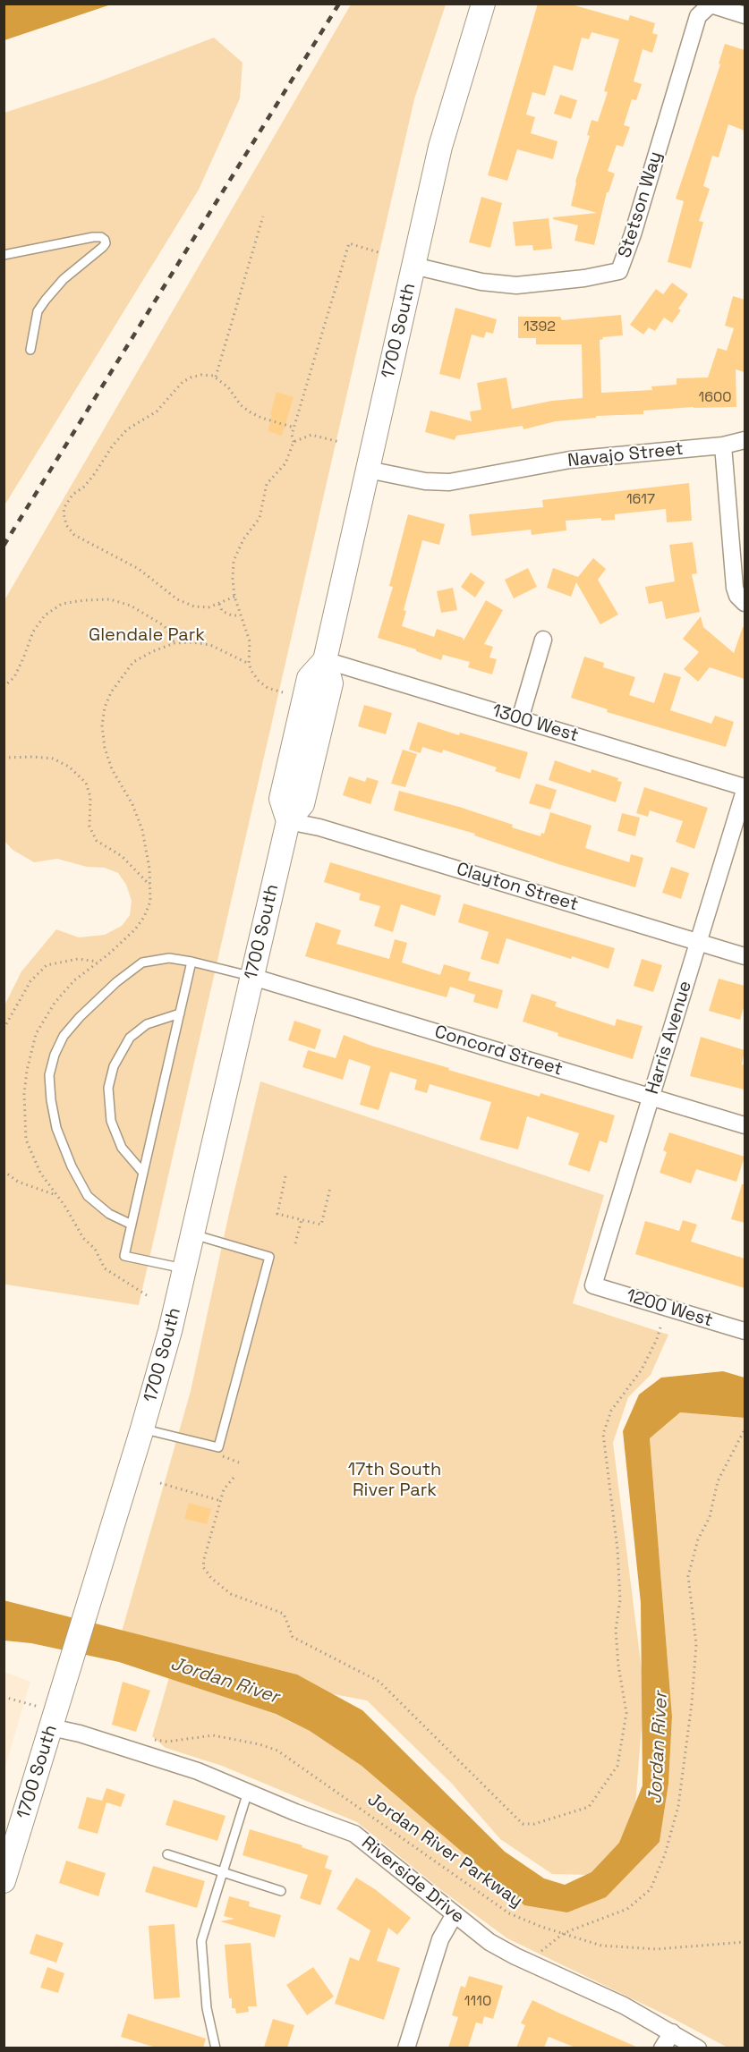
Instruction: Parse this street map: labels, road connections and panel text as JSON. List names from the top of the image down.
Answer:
{
  "streets": {
    "street": [
      "Stetson Way",
      "1700 South",
      "Navajo Street",
      "1300 West",
      "Clayton Street",
      "Harris Avenue",
      "Concord Street",
      "1200 West",
      "Riverside Drive"
    ],
    "path": ["Jordan River Parkway"]
  },
  "crossings": [
    ["Stetson Way", "1700 South"],
    ["1700 South", "Navajo Street"],
    ["1700 South", "1300 West"],
    ["1700 South", "Clayton Street"],
    ["1700 South", "Concord Street"],
    ["1700 South", "Riverside Drive"],
    ["1300 West", "Harris Avenue"],
    ["Clayton Street", "Harris Avenue"],
    ["Harris Avenue", "Concord Street"],
    ["Harris Avenue", "1200 West"]
  ],
  "water": ["Jordan River"],
  "parks": ["Glendale Park", "17th South River Park"],
  "house_numbers": [
    "1392",
    "1600",
    "1617",
    "1110"
  ]
}
